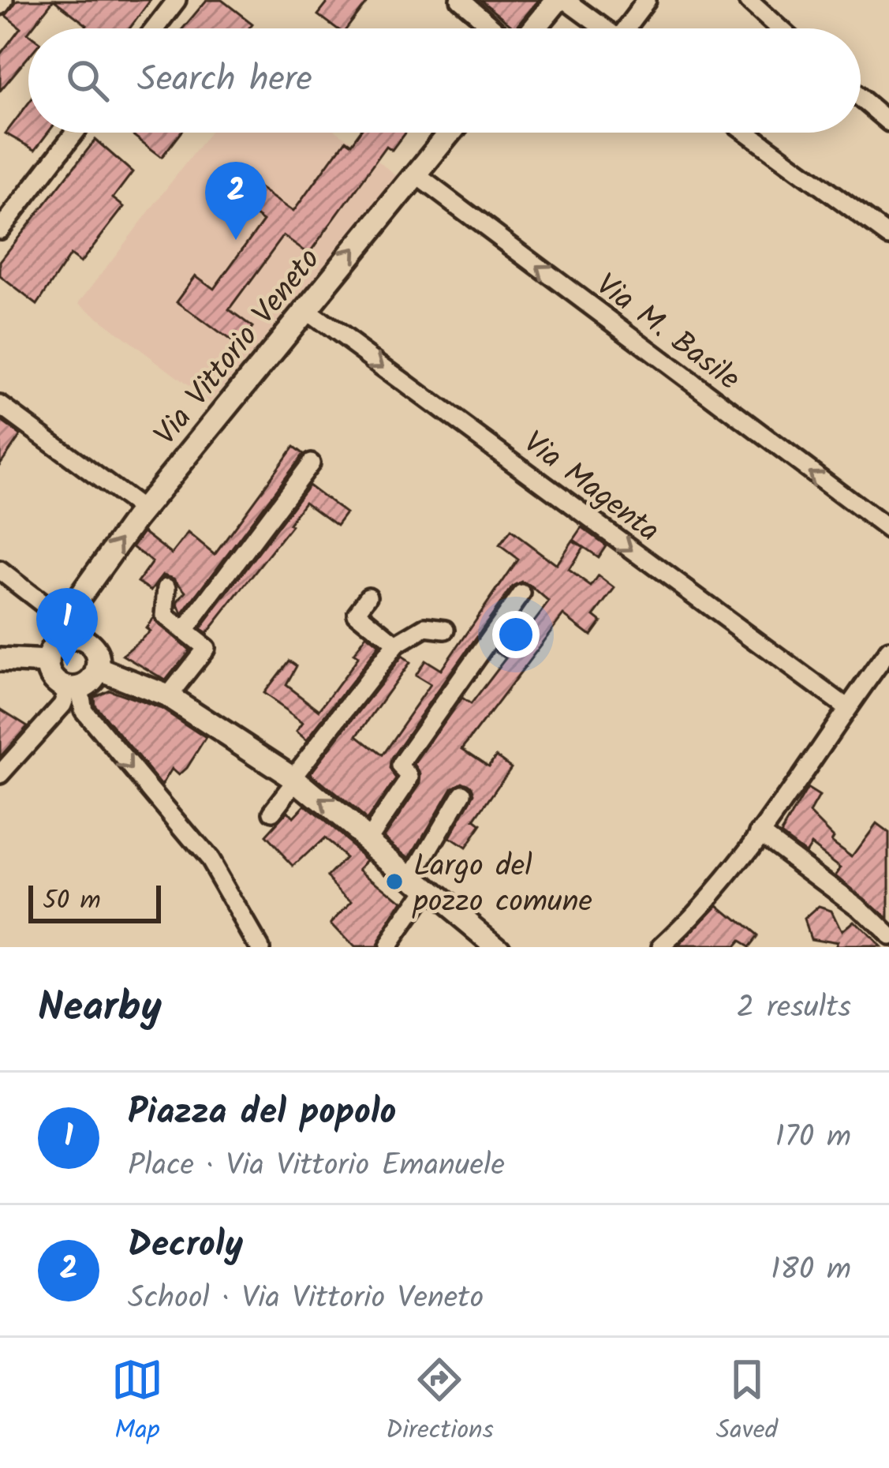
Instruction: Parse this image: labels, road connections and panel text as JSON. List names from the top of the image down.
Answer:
{
  "streets": {
    "street": ["Via M. Basile", "Via Vittorio Veneto", "Via Magenta"]
  },
  "crossings": [
    ["Via M. Basile", "Via Vittorio Veneto"],
    ["Via Vittorio Veneto", "Via Magenta"]
  ],
  "one_way": ["Via M. Basile", "Via Vittorio Veneto", "Via Magenta"],
  "places": ["Largo del pozzo comune"],
  "scale_bar": "50 m",
  "page": {
    "search": "Search here",
    "pins": ["2", "1"],
    "scale": "50 m",
    "heading": ["Nearby", "2 results"],
    "list": [
      {
        "mark": "1",
        "name": "Piazza del popolo",
        "note": "Place · Via Vittorio Emanuele",
        "value": "170 m"
      },
      {
        "mark": "2",
        "name": "Decroly",
        "note": "School · Via Vittorio Veneto",
        "value": "180 m"
      }
    ],
    "nav": ["Map", "Directions", "Saved"]
  }
}
